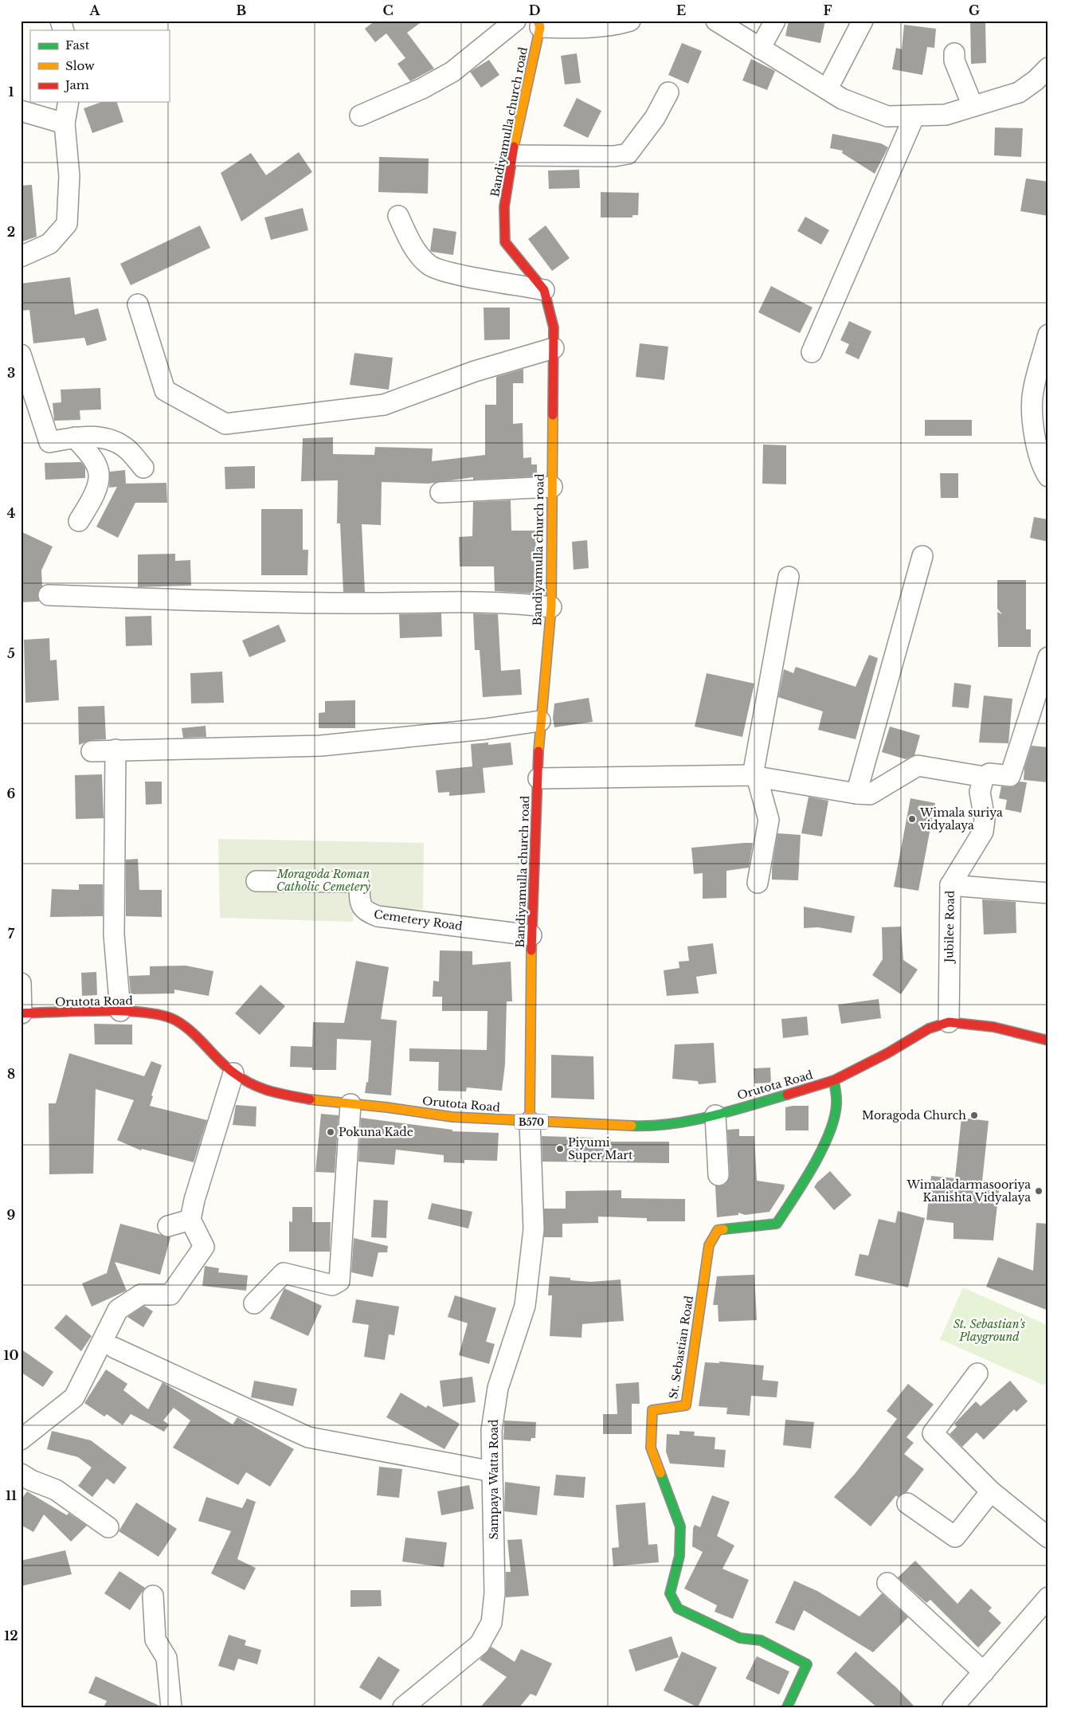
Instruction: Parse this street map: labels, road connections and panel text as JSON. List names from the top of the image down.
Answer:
{
  "streets": {
    "street": [
      "Bandiyamulla church road",
      "Cemetery Road",
      "Jubilee Road",
      "Orutota Road",
      "B570",
      "St. Sebastian Road",
      "Sampaya Watta Road"
    ]
  },
  "crossings": [
    ["Bandiyamulla church road", "Cemetery Road"],
    ["Bandiyamulla church road", "Orutota Road"],
    ["Bandiyamulla church road", "Sampaya Watta Road"],
    ["Jubilee Road", "Orutota Road"],
    ["Orutota Road", "St. Sebastian Road"],
    ["Orutota Road", "Sampaya Watta Road"]
  ],
  "parks": ["Moragoda Roman Catholic Cemetery", "St. Sebastian's Playground"],
  "places": [
    "Wimala suriya vidyalaya",
    "Moragoda Church",
    "Pokuna Kade",
    "Piyumi Super Mart",
    "Wimaladarmasooriya Kanishta Vidyalaya"
  ],
  "legend": ["Fast", "Slow", "Jam"],
  "grid": {
    "columns": [
      "A",
      "B",
      "C",
      "D",
      "E",
      "F",
      "G"
    ],
    "rows": [
      "1",
      "2",
      "3",
      "4",
      "5",
      "6",
      "7",
      "8",
      "9",
      "10",
      "11",
      "12"
    ]
  }
}
